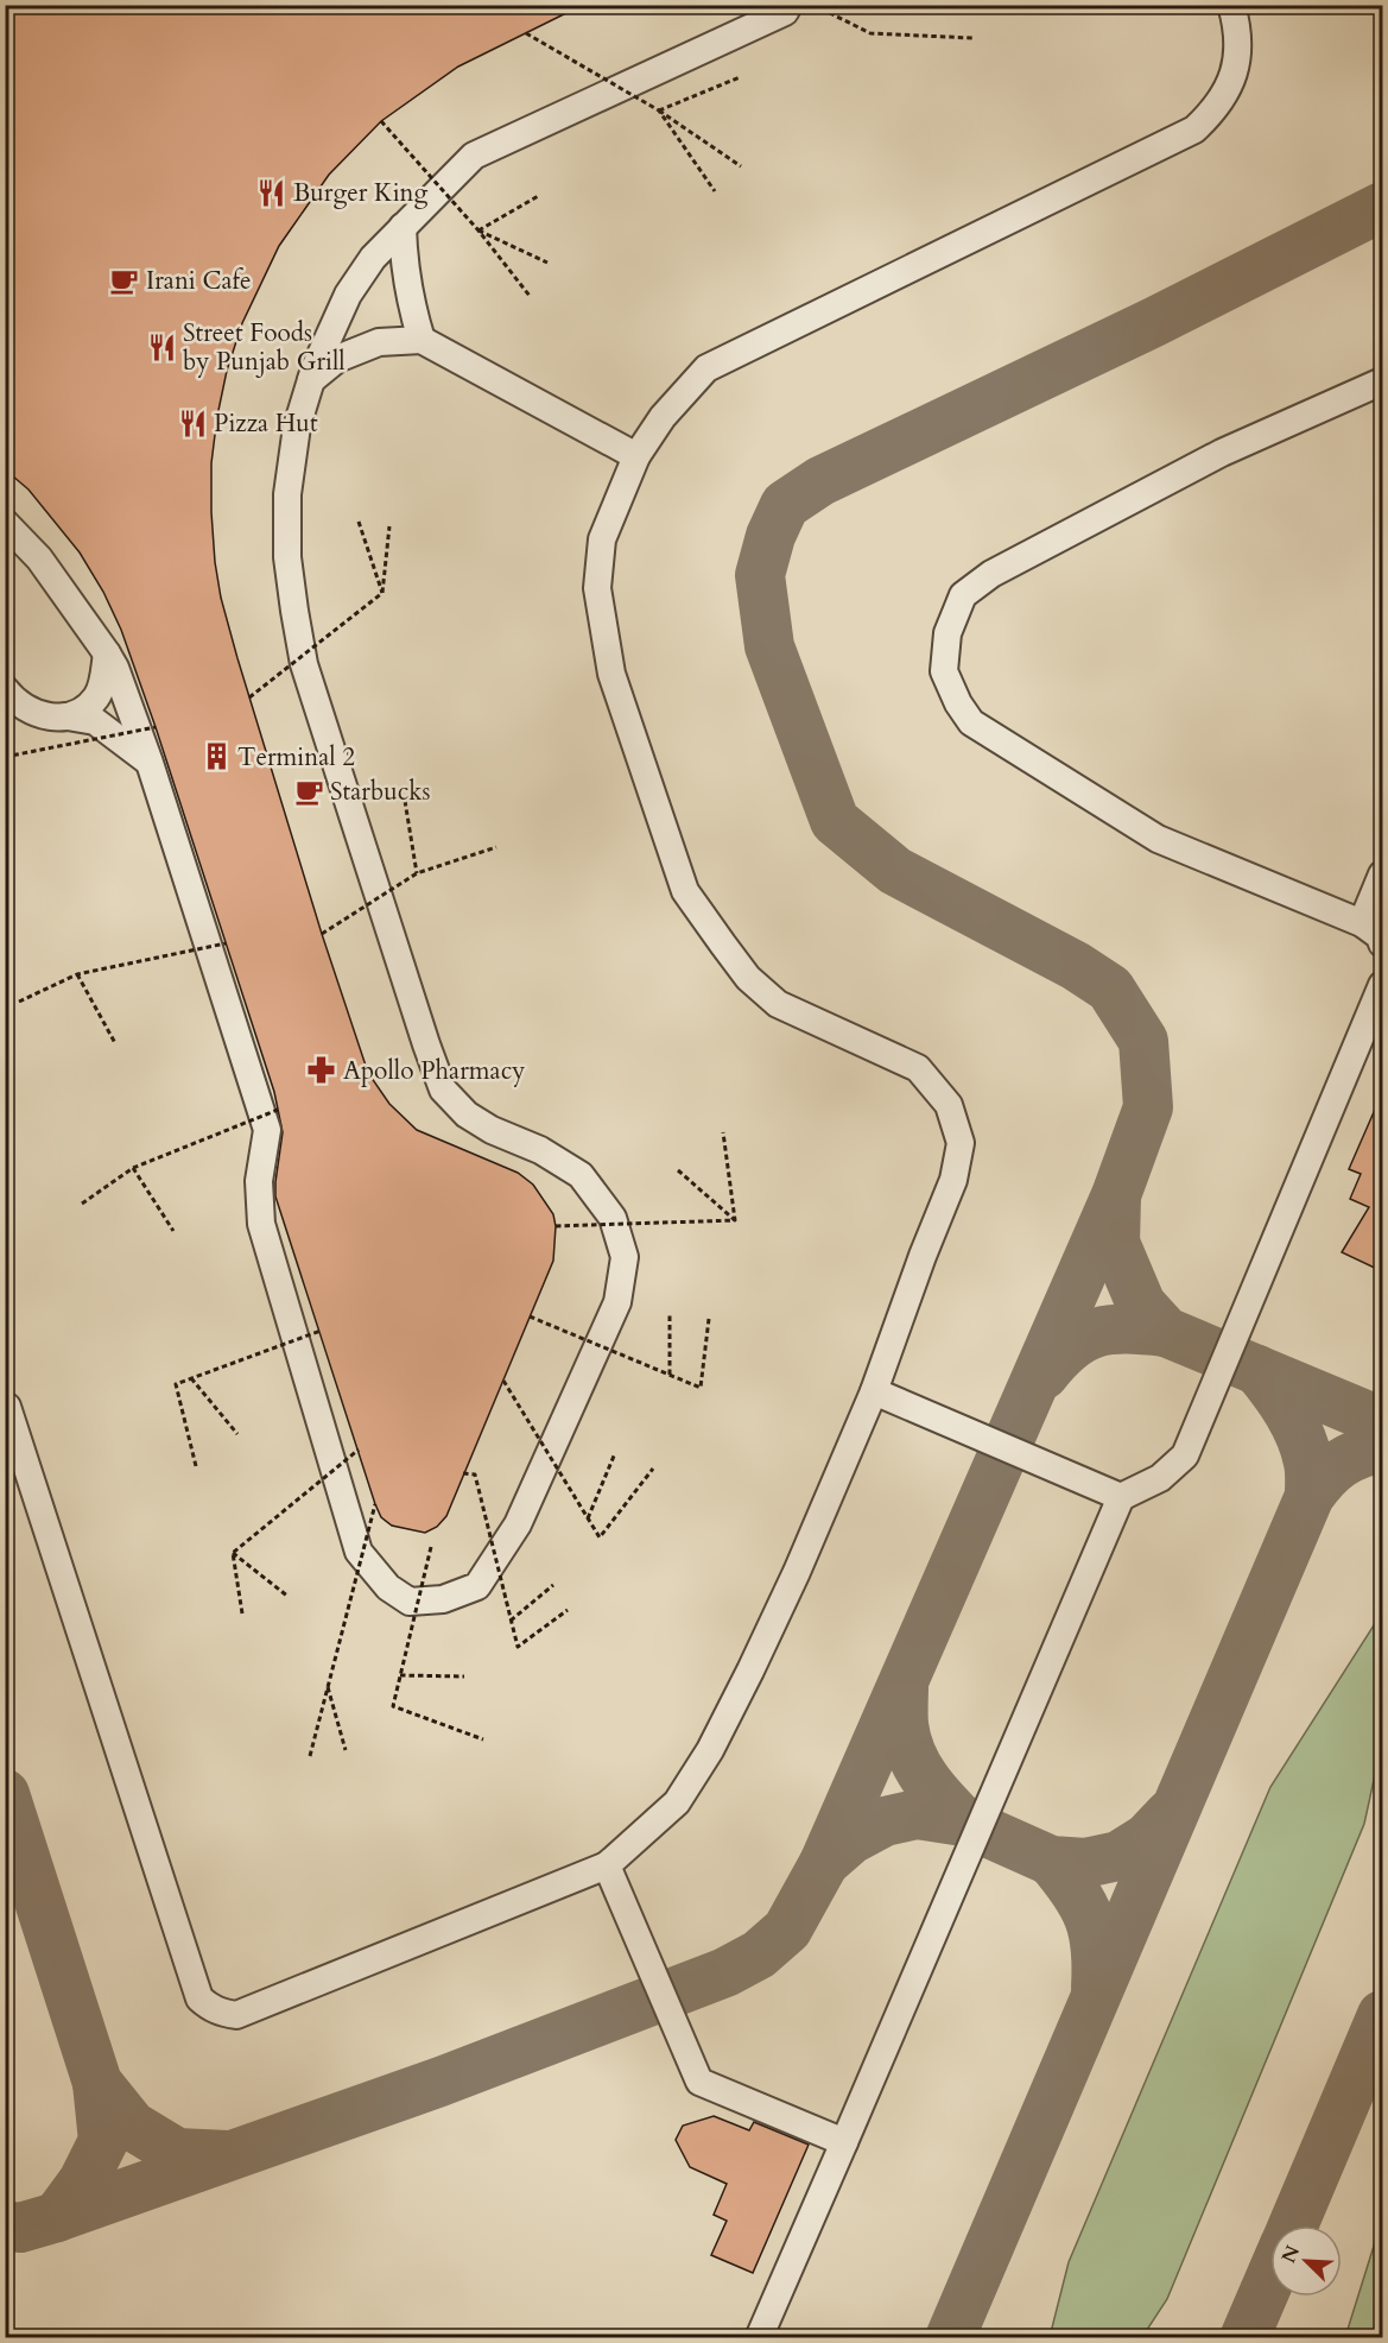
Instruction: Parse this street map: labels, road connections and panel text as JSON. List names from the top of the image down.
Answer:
{
  "places": {
    "restaurant": ["Burger King", "Street Foods by Punjab Grill", "Pizza Hut"],
    "cafe": ["Irani Cafe", "Starbucks"],
    "building": ["Terminal 2"],
    "pharmacy": ["Apollo Pharmacy"]
  },
  "north": "top left"
}
